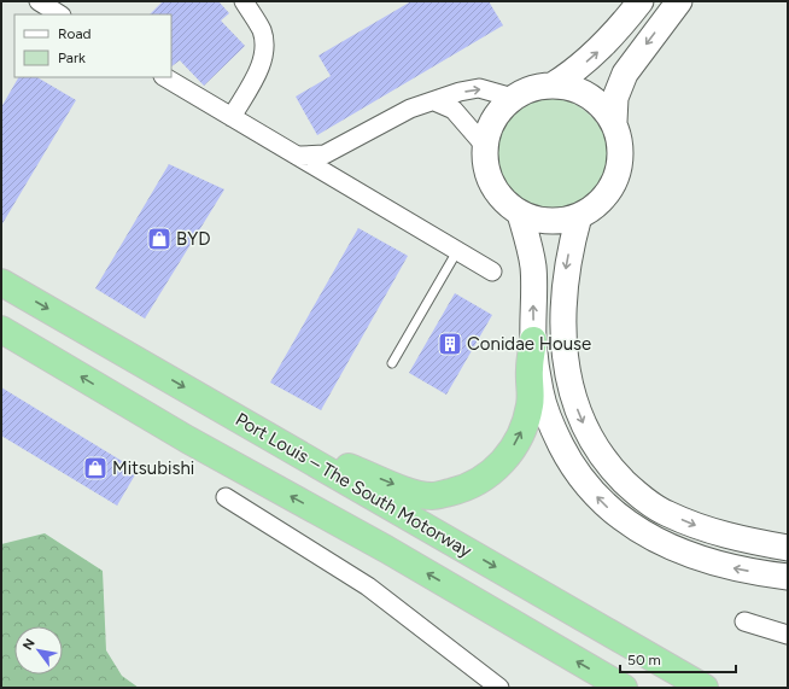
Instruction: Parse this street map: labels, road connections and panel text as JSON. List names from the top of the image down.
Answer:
{
  "streets": {
    "highway": ["Port Louis – The South Motorway"]
  },
  "places": {
    "shop": ["BYD", "Mitsubishi"],
    "building": ["Conidae House"]
  },
  "legend": ["Road", "Park"],
  "scale_bar": "50 m",
  "north": "top left"
}
